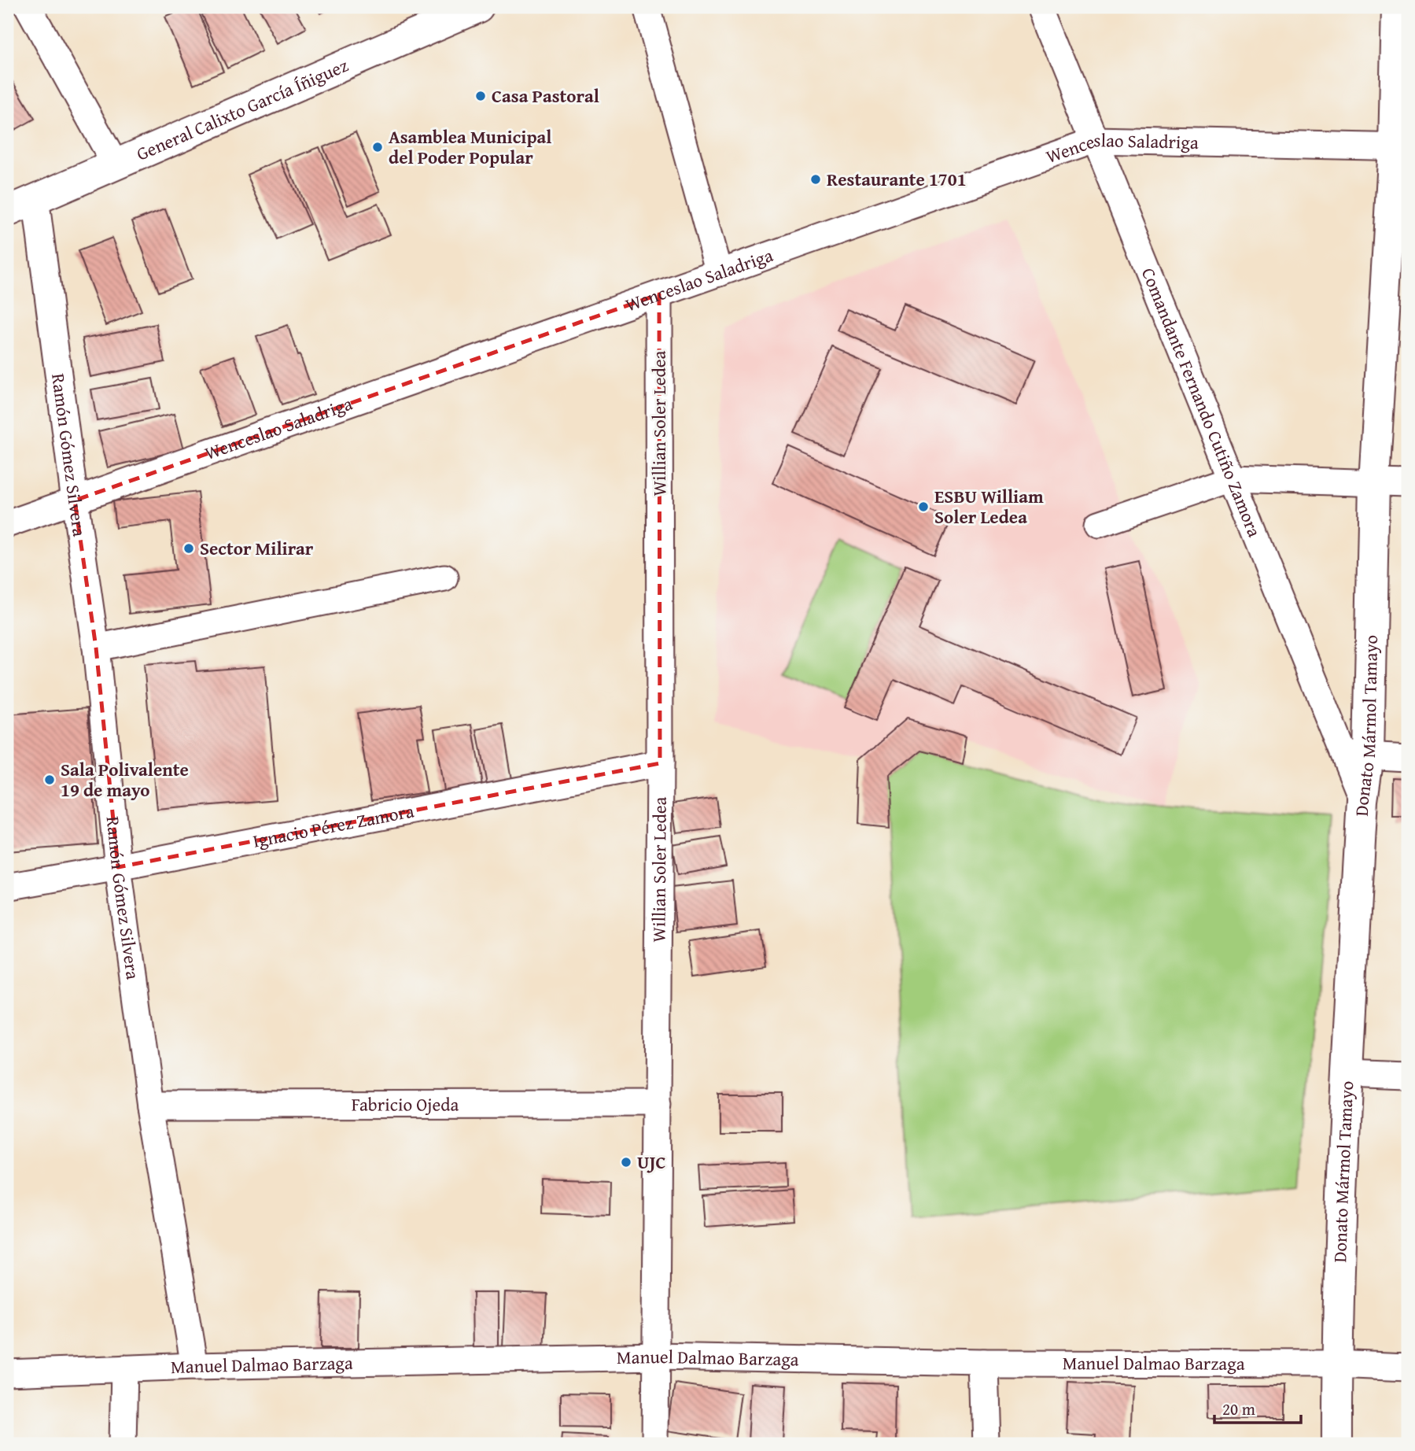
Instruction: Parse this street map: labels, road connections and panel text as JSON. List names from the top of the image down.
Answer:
{
  "streets": {
    "main road": ["General Calixto García Íñiguez", "Donato Mármol Tamayo"],
    "street": [
      "Wenceslao Saladriga",
      "Comandante Fernando Cutiño Zamora",
      "Willian Soler Ledea",
      "Ramón Gómez Silvera",
      "Ignacio Pérez Zamora",
      "Fabricio Ojeda",
      "Manuel Dalmao Barzaga"
    ]
  },
  "crossings": [
    ["General Calixto García Íñiguez", "Ramón Gómez Silvera"],
    ["Wenceslao Saladriga", "Comandante Fernando Cutiño Zamora"],
    ["Wenceslao Saladriga", "Willian Soler Ledea"],
    ["Wenceslao Saladriga", "Ramón Gómez Silvera"],
    ["Wenceslao Saladriga", "Donato Mármol Tamayo"],
    ["Comandante Fernando Cutiño Zamora", "Donato Mármol Tamayo"],
    ["Willian Soler Ledea", "Ignacio Pérez Zamora"],
    ["Willian Soler Ledea", "Fabricio Ojeda"],
    ["Willian Soler Ledea", "Manuel Dalmao Barzaga"],
    ["Ramón Gómez Silvera", "Ignacio Pérez Zamora"],
    ["Ramón Gómez Silvera", "Fabricio Ojeda"],
    ["Ramón Gómez Silvera", "Manuel Dalmao Barzaga"],
    ["Donato Mármol Tamayo", "Manuel Dalmao Barzaga"]
  ],
  "places": [
    "Casa Pastoral",
    "Asamblea Municipal del Poder Popular",
    "Restaurante 1701",
    "ESBU William Soler Ledea",
    "Sector Milirar",
    "Sala Polivalente 19 de mayo",
    "UJC"
  ],
  "scale_bar": "20 m"
}
